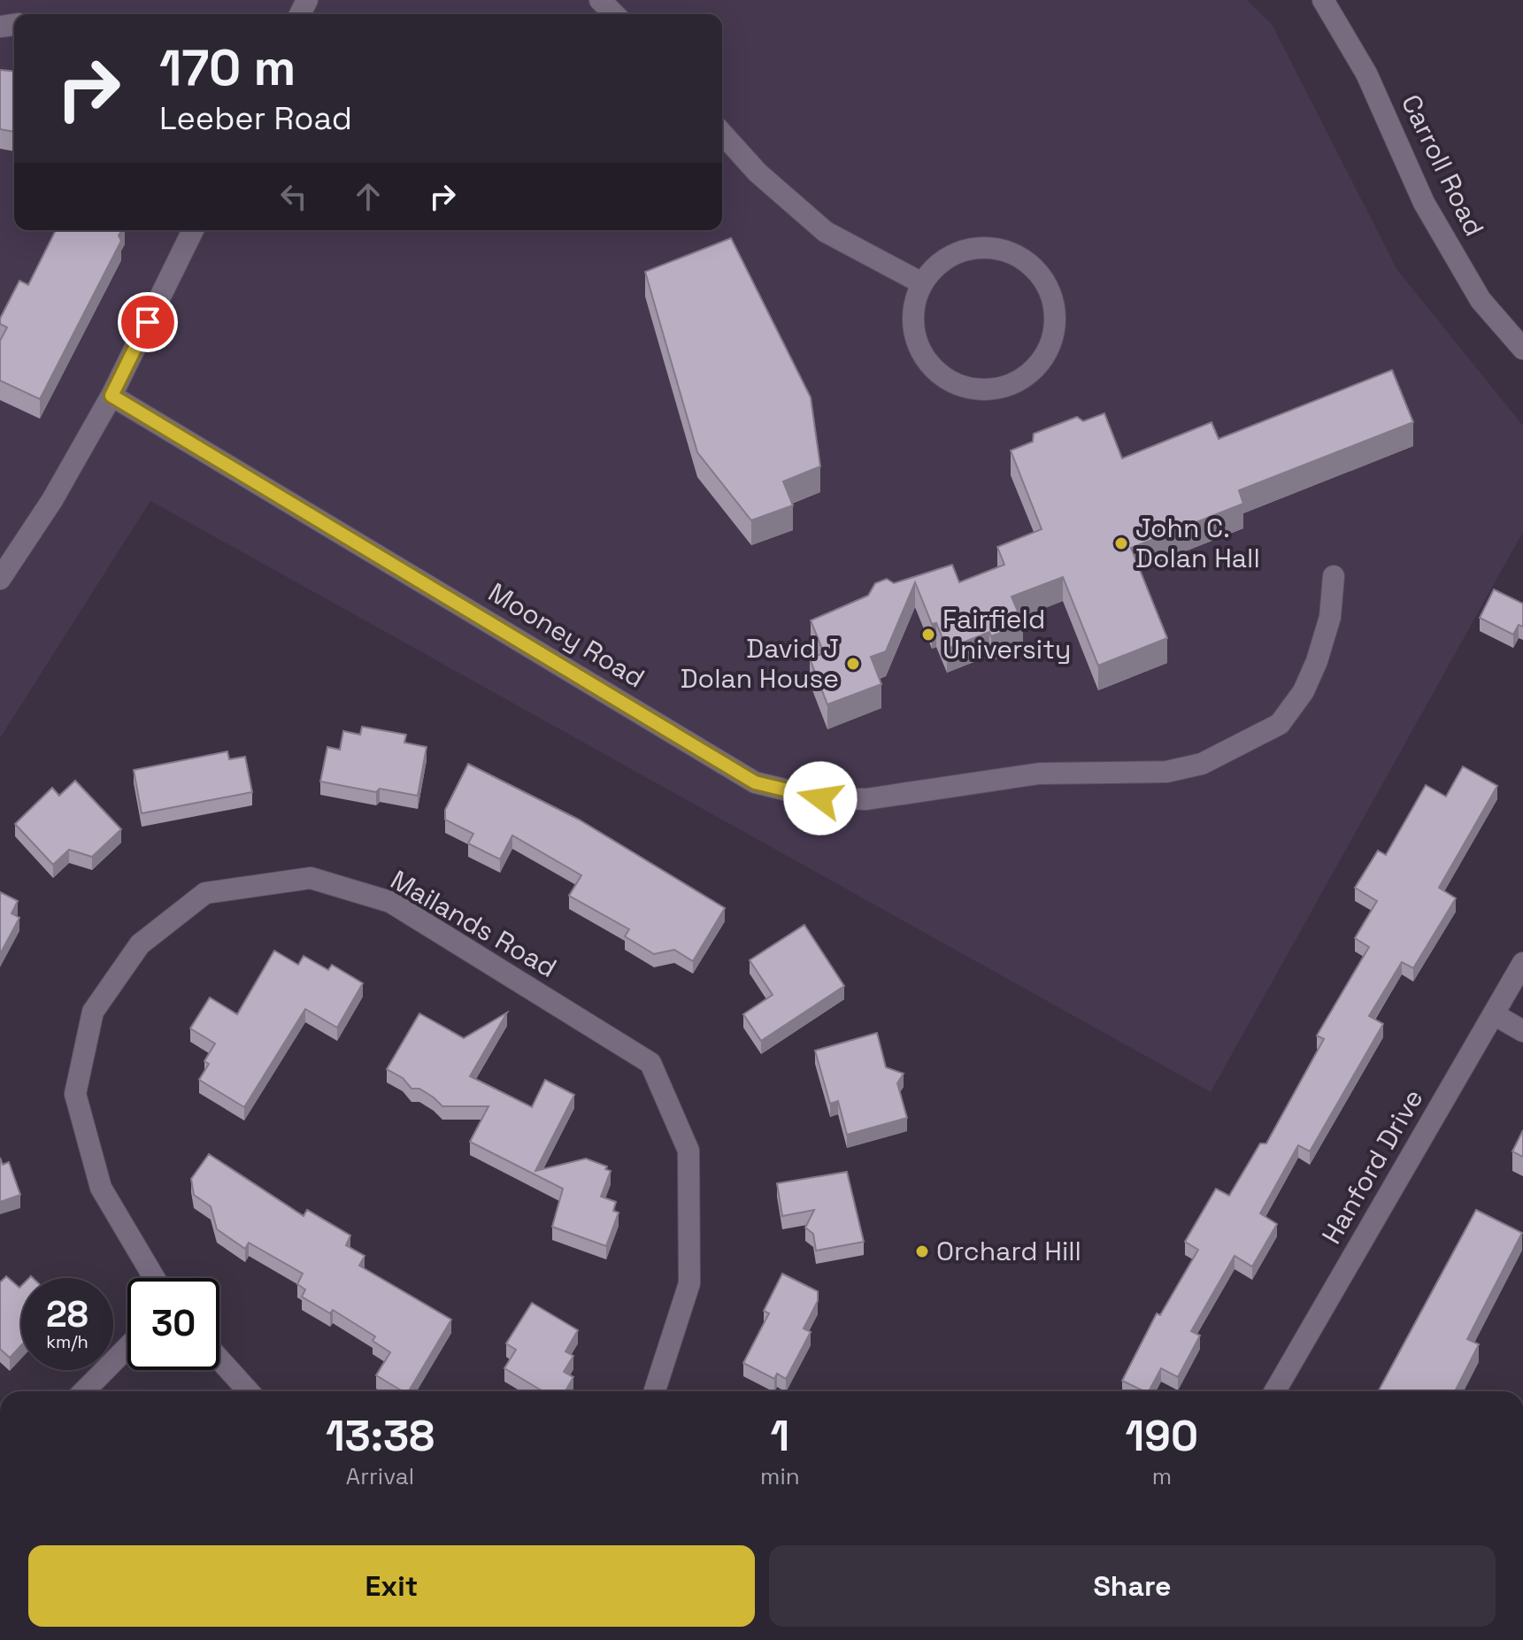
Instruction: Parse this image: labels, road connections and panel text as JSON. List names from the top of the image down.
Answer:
{
  "streets": {
    "street": [
      "Carroll Road",
      "Mooney Road",
      "Mailands Road",
      "Hanford Drive"
    ]
  },
  "places": [
    "John C. Dolan Hall",
    "Fairfield University",
    "David J Dolan House",
    "Orchard Hill"
  ],
  "page": {
    "turn": ["170 m", "Leeber Road"],
    "speed": "28 km/h",
    "limit": "30",
    "eta": [
      "13:38",
      "Arrival",
      "1",
      "min",
      "190",
      "m"
    ],
    "buttons": ["Exit", "Share"]
  }
}
